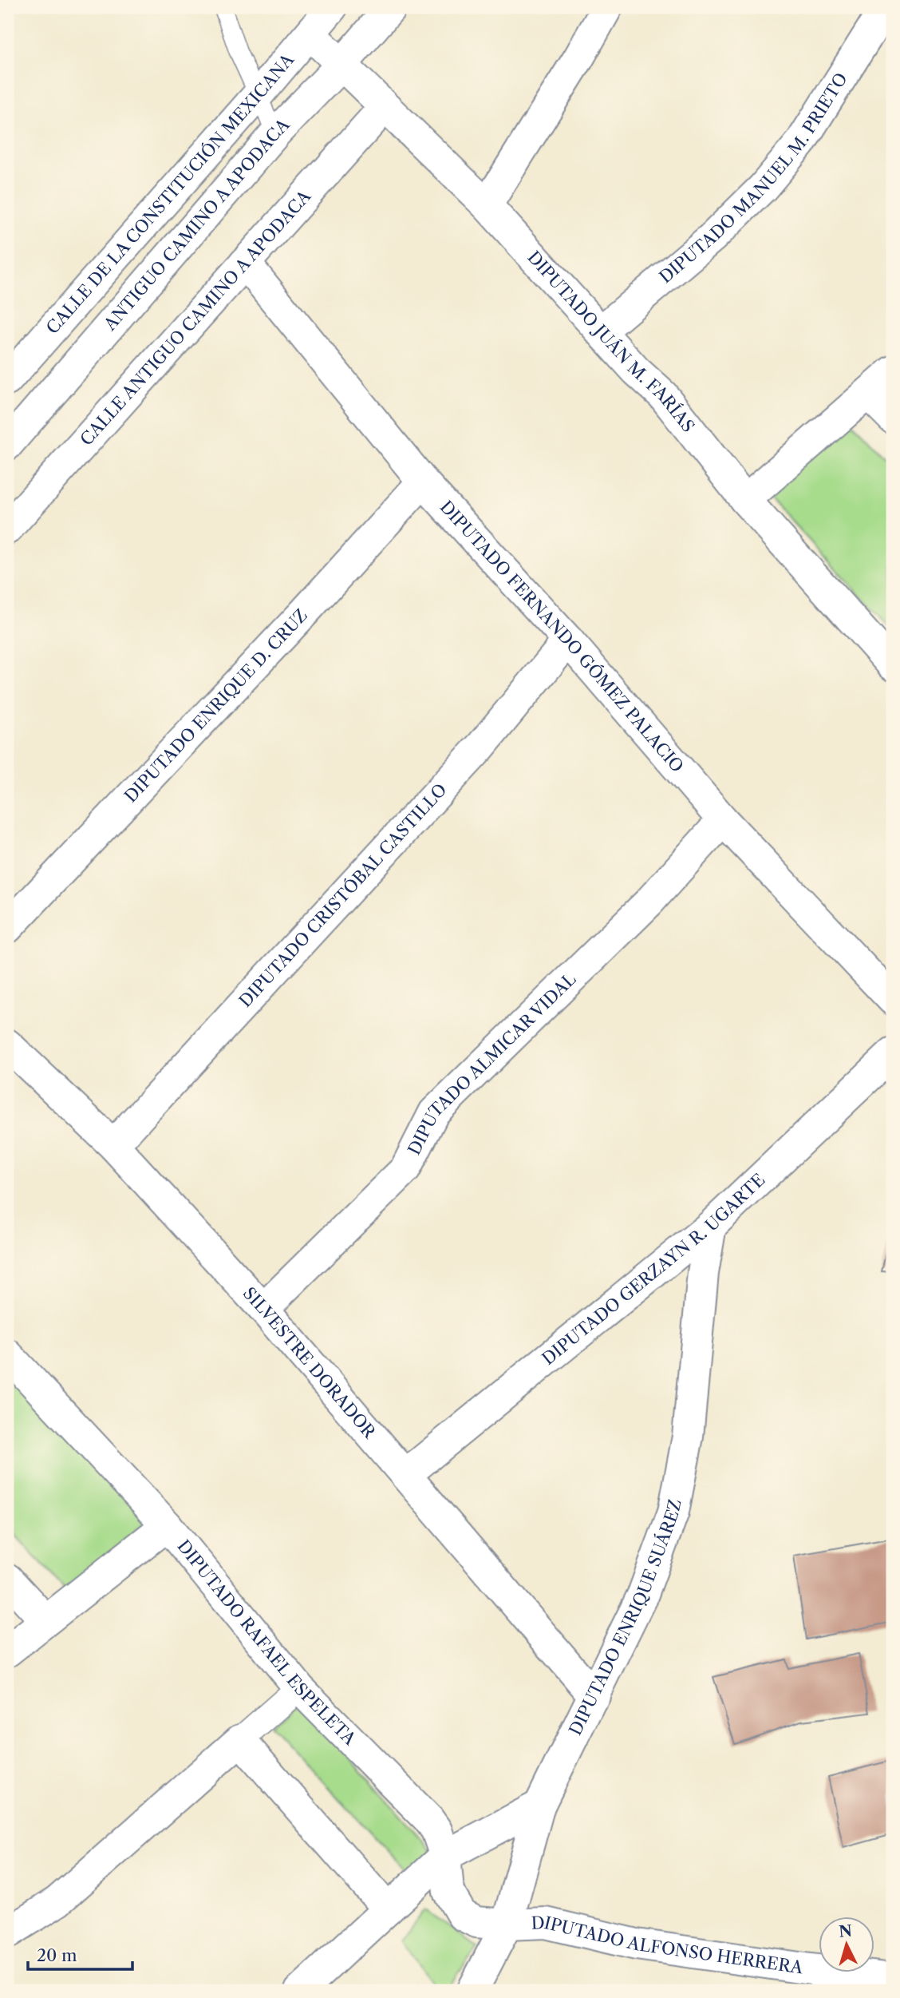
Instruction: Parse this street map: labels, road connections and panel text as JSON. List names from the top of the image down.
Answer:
{
  "streets": {
    "street": [
      "DIPUTADO MANUEL M. PRIETO",
      "CALLE DE LA CONSTITUCIÓN MEXICANA",
      "ANTIGUO CAMINO A APODACA",
      "CALLE ANTIGUO CAMINO A APODACA",
      "DIPUTADO JUÁN M. FARÍAS",
      "DIPUTADO FERNANDO GÓMEZ PALACIO",
      "DIPUTADO ENRIQUE D. CRUZ",
      "DIPUTADO CRISTÓBAL CASTILLO",
      "DIPUTADO ALMICAR VIDAL",
      "DIPUTADO GERZAYN R. UGARTE",
      "SILVESTRE DORADOR",
      "DIPUTADO ENRIQUE SUÁREZ",
      "DIPUTADO RAFAEL ESPELETA",
      "DIPUTADO ALFONSO HERRERA"
    ]
  },
  "crossings": [
    ["DIPUTADO MANUEL M. PRIETO", "DIPUTADO JUÁN M. FARÍAS"],
    ["CALLE DE LA CONSTITUCIÓN MEXICANA", "DIPUTADO JUÁN M. FARÍAS"],
    ["ANTIGUO CAMINO A APODACA", "DIPUTADO JUÁN M. FARÍAS"],
    ["CALLE ANTIGUO CAMINO A APODACA", "DIPUTADO JUÁN M. FARÍAS"],
    ["CALLE ANTIGUO CAMINO A APODACA", "DIPUTADO FERNANDO GÓMEZ PALACIO"],
    ["DIPUTADO FERNANDO GÓMEZ PALACIO", "DIPUTADO ENRIQUE D. CRUZ"],
    ["DIPUTADO FERNANDO GÓMEZ PALACIO", "DIPUTADO CRISTÓBAL CASTILLO"],
    ["DIPUTADO FERNANDO GÓMEZ PALACIO", "DIPUTADO ALMICAR VIDAL"],
    ["DIPUTADO CRISTÓBAL CASTILLO", "SILVESTRE DORADOR"],
    ["DIPUTADO ALMICAR VIDAL", "SILVESTRE DORADOR"],
    ["DIPUTADO GERZAYN R. UGARTE", "SILVESTRE DORADOR"],
    ["DIPUTADO GERZAYN R. UGARTE", "DIPUTADO ENRIQUE SUÁREZ"],
    ["SILVESTRE DORADOR", "DIPUTADO ENRIQUE SUÁREZ"],
    ["DIPUTADO ENRIQUE SUÁREZ", "DIPUTADO RAFAEL ESPELETA"],
    ["DIPUTADO ENRIQUE SUÁREZ", "DIPUTADO ALFONSO HERRERA"],
    ["DIPUTADO RAFAEL ESPELETA", "DIPUTADO ALFONSO HERRERA"]
  ],
  "scale_bar": "20 m",
  "north": "top"
}
